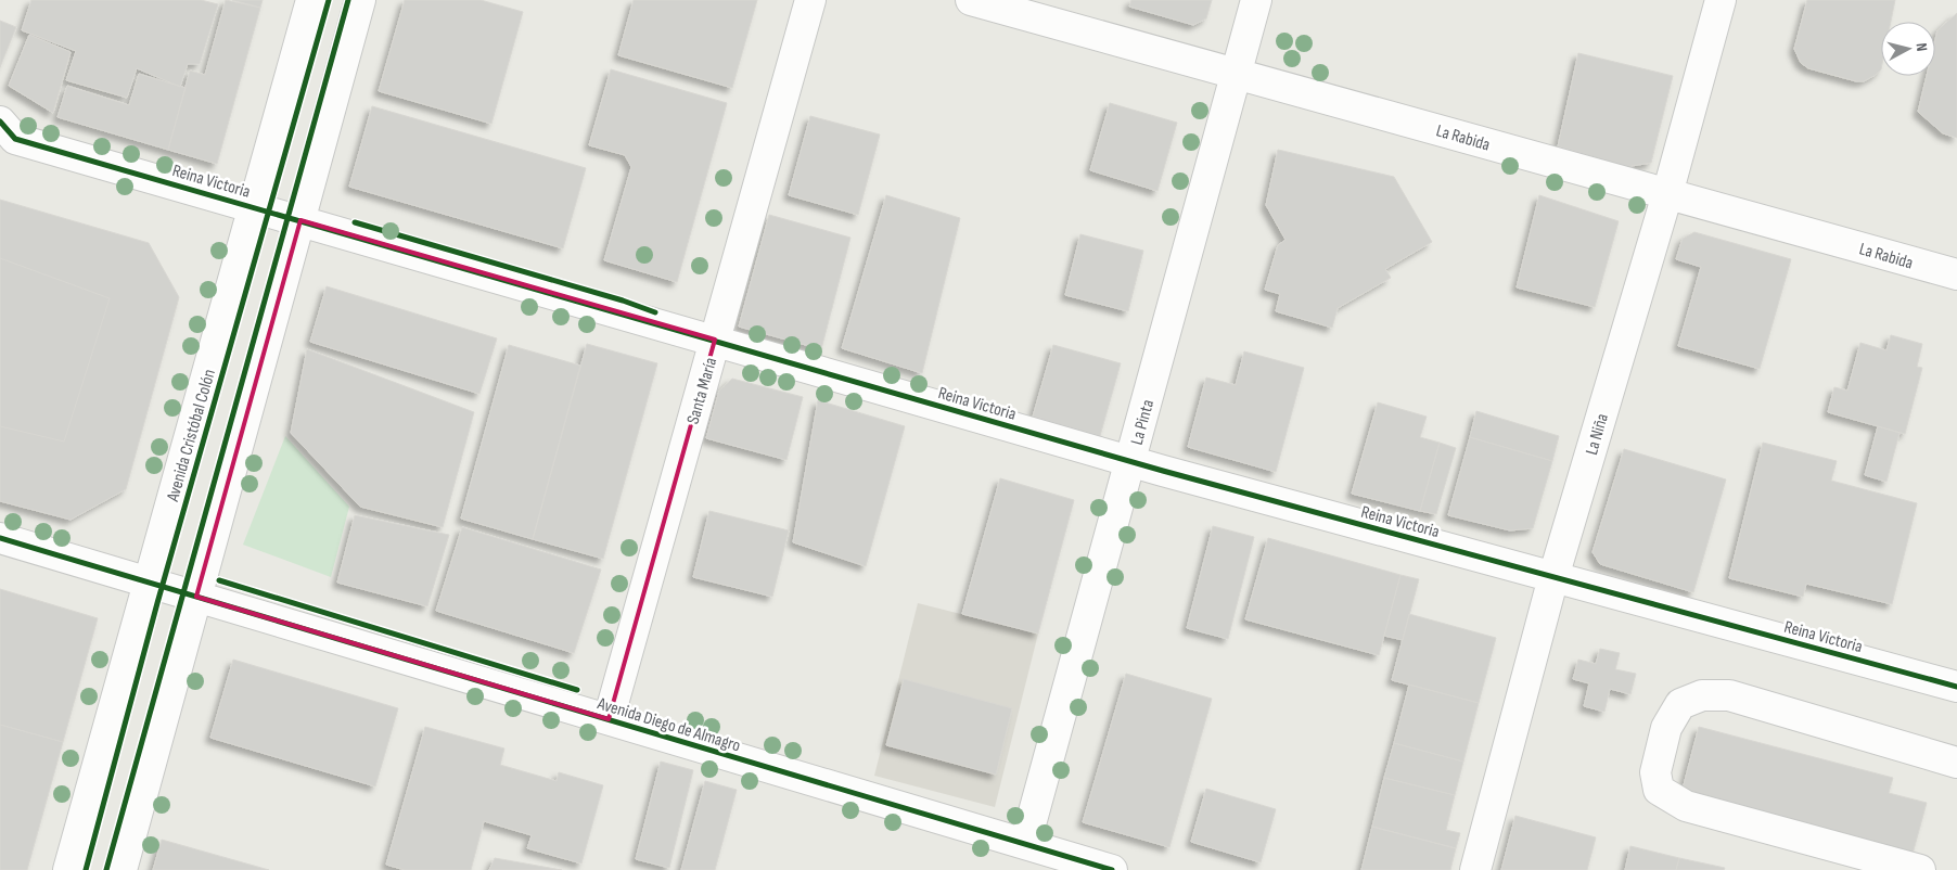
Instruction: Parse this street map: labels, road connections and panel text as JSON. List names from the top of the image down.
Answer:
{
  "streets": {
    "street": [
      "La Rabida",
      "Reina Victoria",
      "Santa María",
      "La Pinta",
      "La Niña",
      "Avenida Cristóbal Colón",
      "Avenida Diego de Almagro"
    ]
  },
  "crossings": [
    ["La Rabida", "La Pinta"],
    ["La Rabida", "La Niña"],
    ["Reina Victoria", "Santa María"],
    ["Reina Victoria", "La Pinta"],
    ["Reina Victoria", "La Niña"],
    ["Reina Victoria", "Avenida Cristóbal Colón"],
    ["Santa María", "Avenida Diego de Almagro"],
    ["La Pinta", "Avenida Diego de Almagro"],
    ["Avenida Cristóbal Colón", "Avenida Diego de Almagro"]
  ],
  "north": "right"
}
